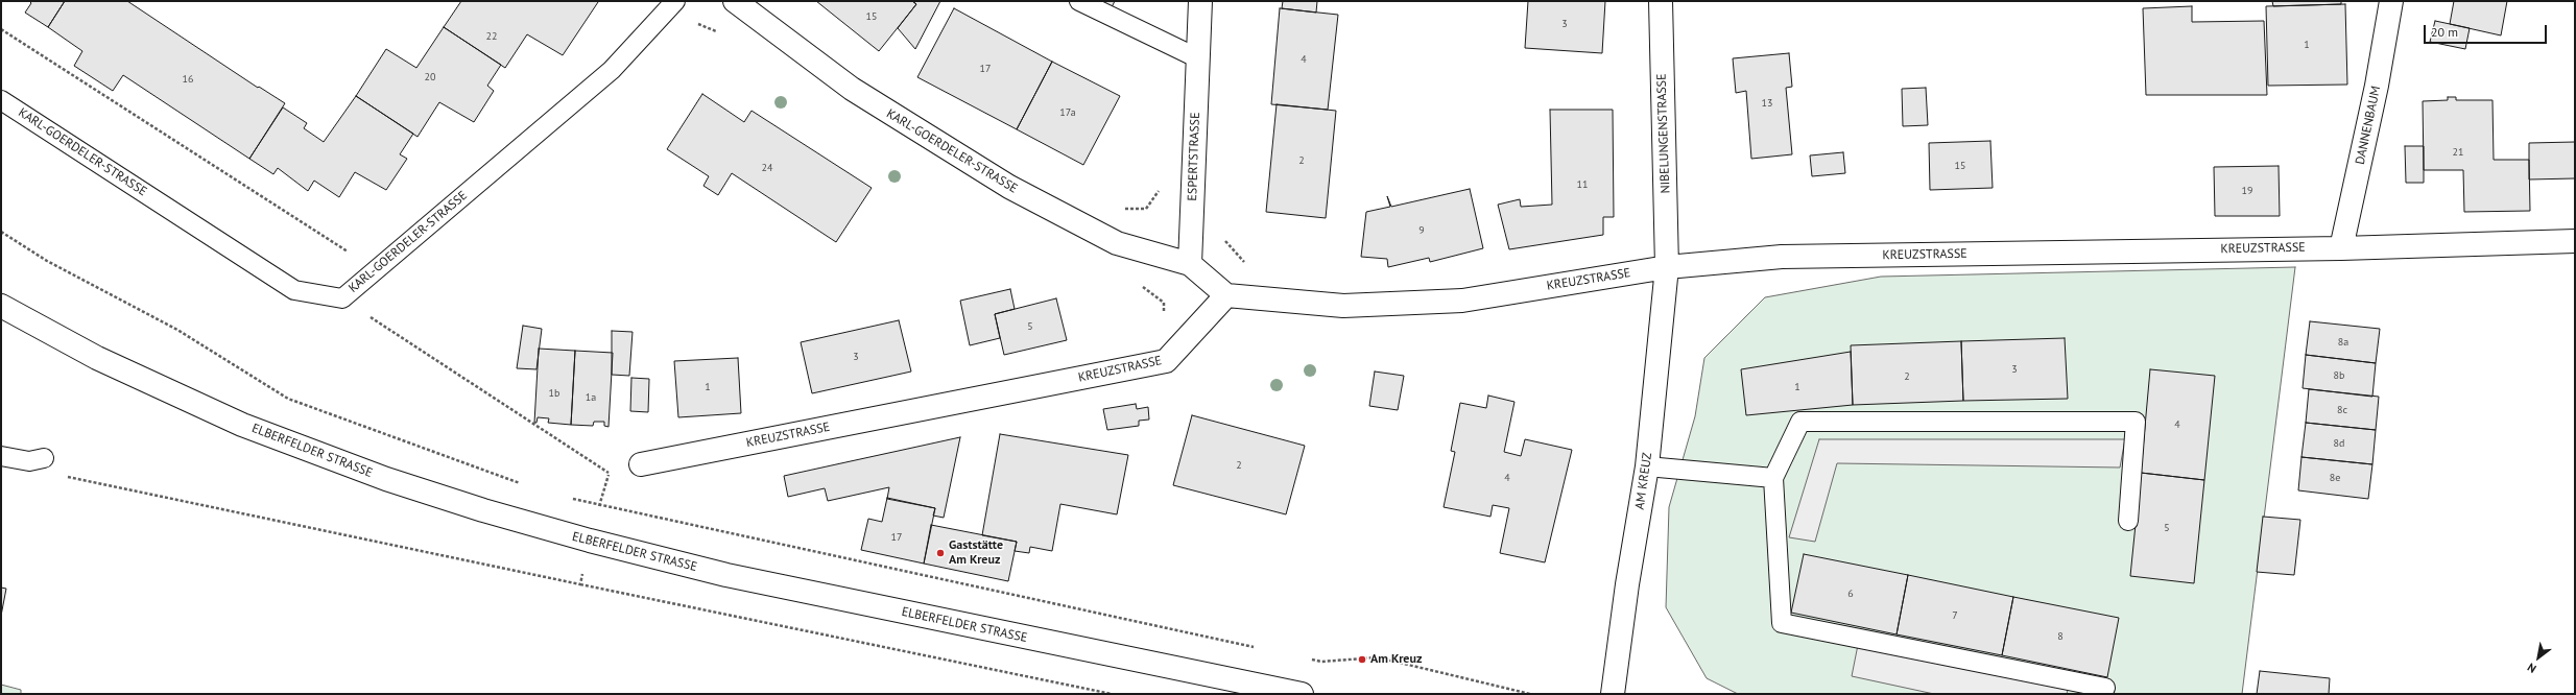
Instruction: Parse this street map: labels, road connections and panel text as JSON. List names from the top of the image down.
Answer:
{
  "streets": {
    "street": [
      "DANNENBAUM",
      "NIBELUNGENSTRASSE",
      "KARL-GOERDELER-STRASSE",
      "ESPERTSTRASSE",
      "KREUZSTRASSE",
      "ELBERFELDER STRASSE",
      "AM KREUZ"
    ]
  },
  "crossings": [
    ["DANNENBAUM", "KREUZSTRASSE"],
    ["NIBELUNGENSTRASSE", "KREUZSTRASSE"],
    ["NIBELUNGENSTRASSE", "AM KREUZ"],
    ["KARL-GOERDELER-STRASSE", "ESPERTSTRASSE"],
    ["KREUZSTRASSE", "AM KREUZ"]
  ],
  "places": ["Gaststätte Am Kreuz", "Am Kreuz"],
  "house_numbers": [
    "15",
    "3",
    "22",
    "1",
    "4",
    "17",
    "20",
    "16",
    "13",
    "17a",
    "21",
    "2",
    "15",
    "24",
    "11",
    "19",
    "9",
    "5",
    "8a",
    "3",
    "3",
    "8b",
    "2",
    "1",
    "1",
    "1b",
    "1a",
    "8c",
    "4",
    "8d",
    "2",
    "4",
    "8e",
    "5",
    "17",
    "6",
    "7",
    "8"
  ],
  "scale_bar": "20 m",
  "north": "bottom left"
}
